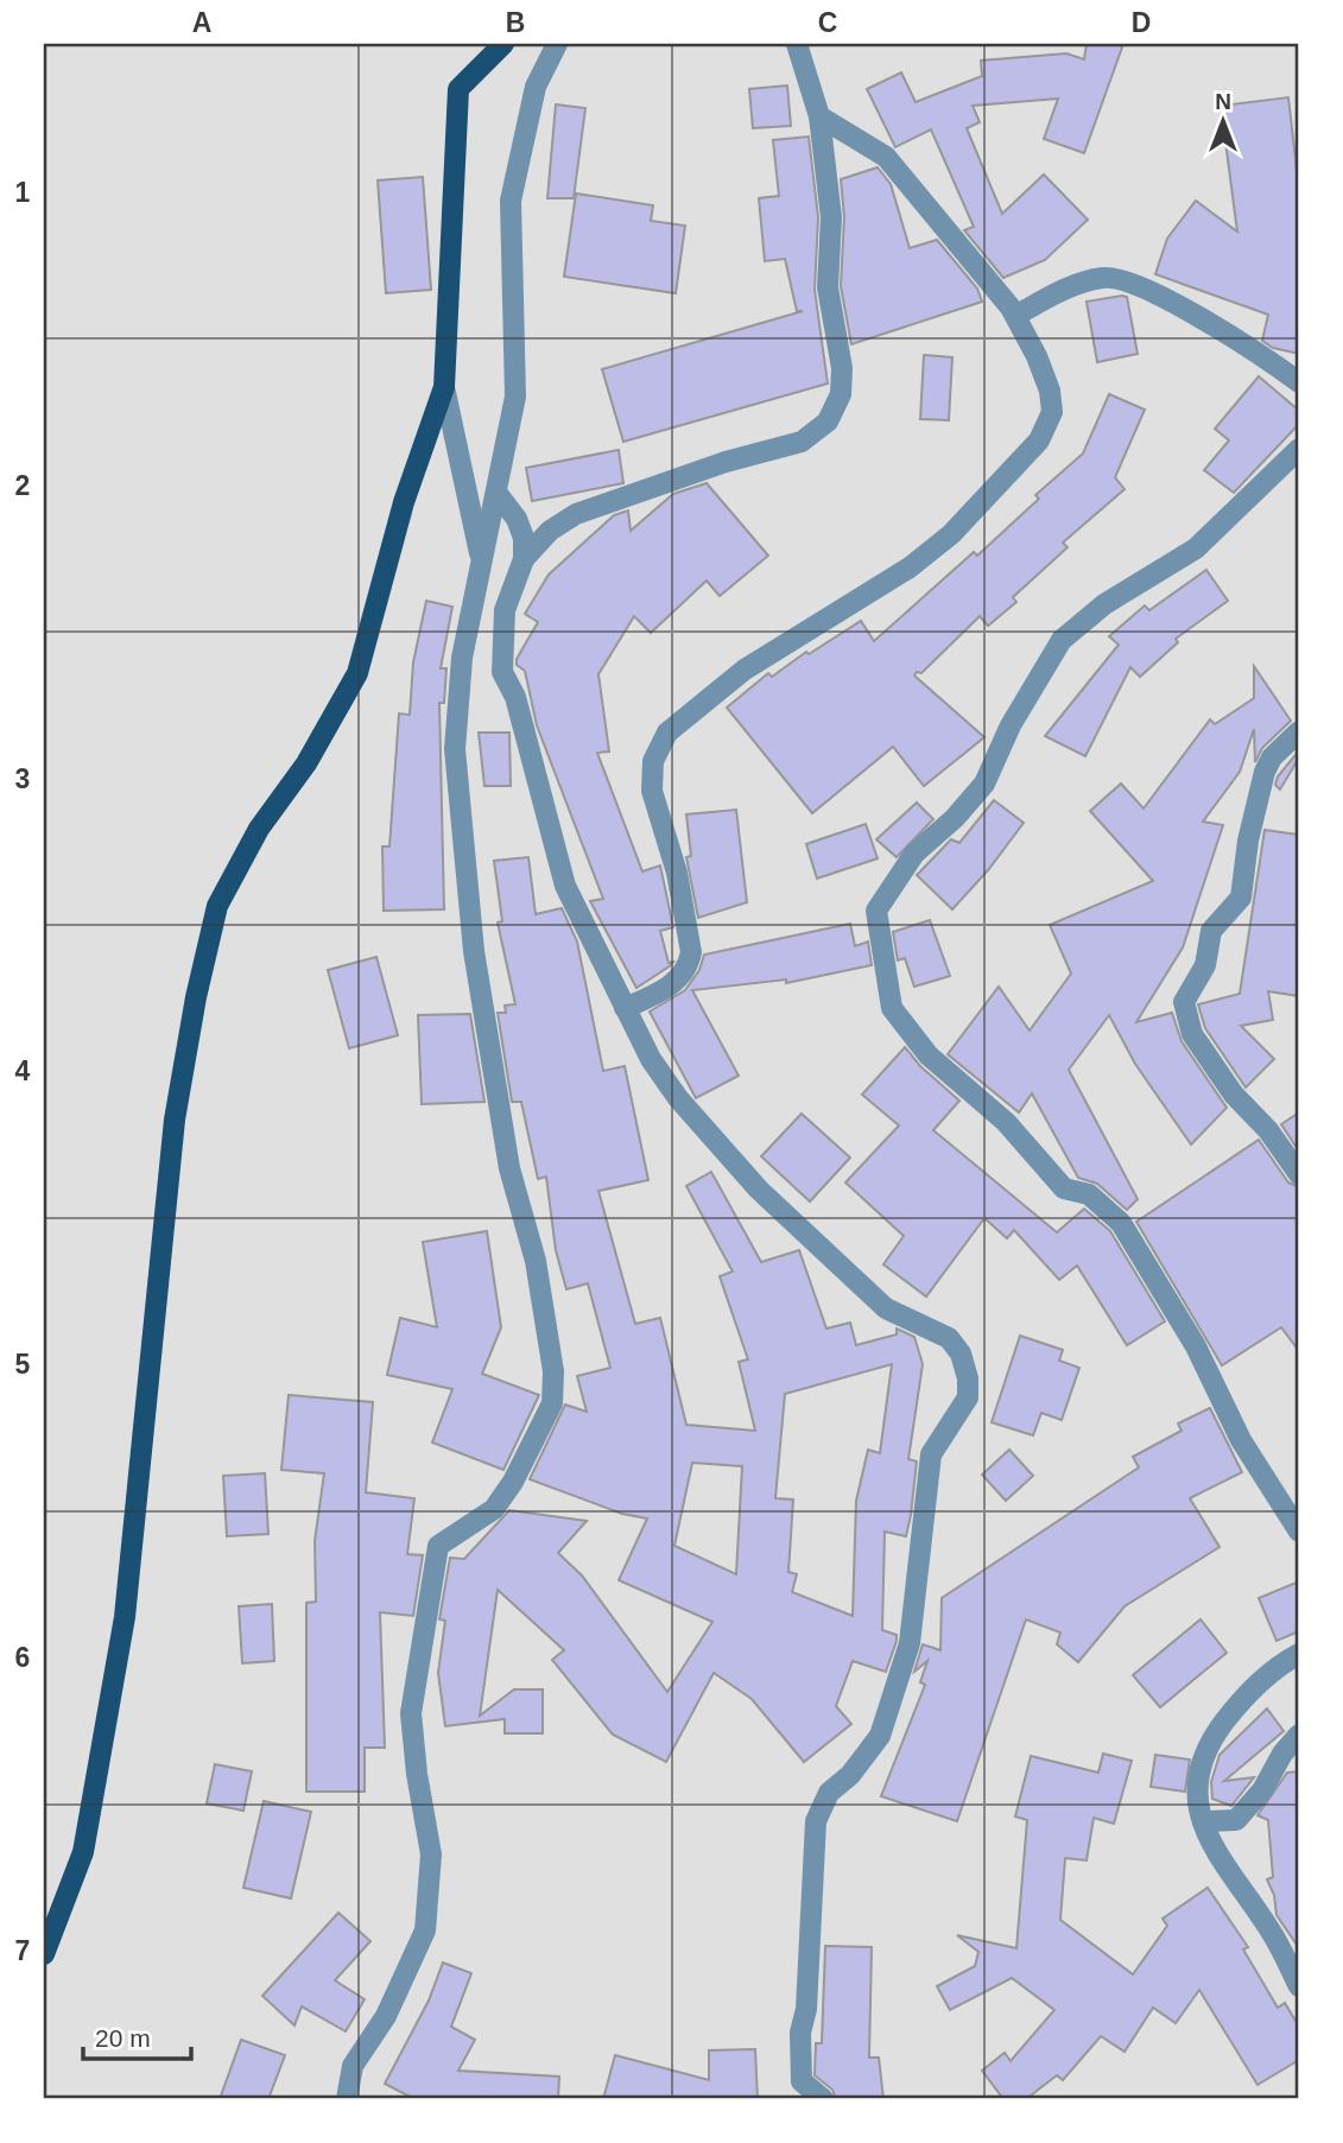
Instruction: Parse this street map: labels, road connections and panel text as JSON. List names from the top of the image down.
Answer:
{
  "scale_bar": "20 m",
  "north": "top",
  "grid": {
    "columns": [
      "A",
      "B",
      "C",
      "D"
    ],
    "rows": [
      "1",
      "2",
      "3",
      "4",
      "5",
      "6",
      "7"
    ]
  }
}
